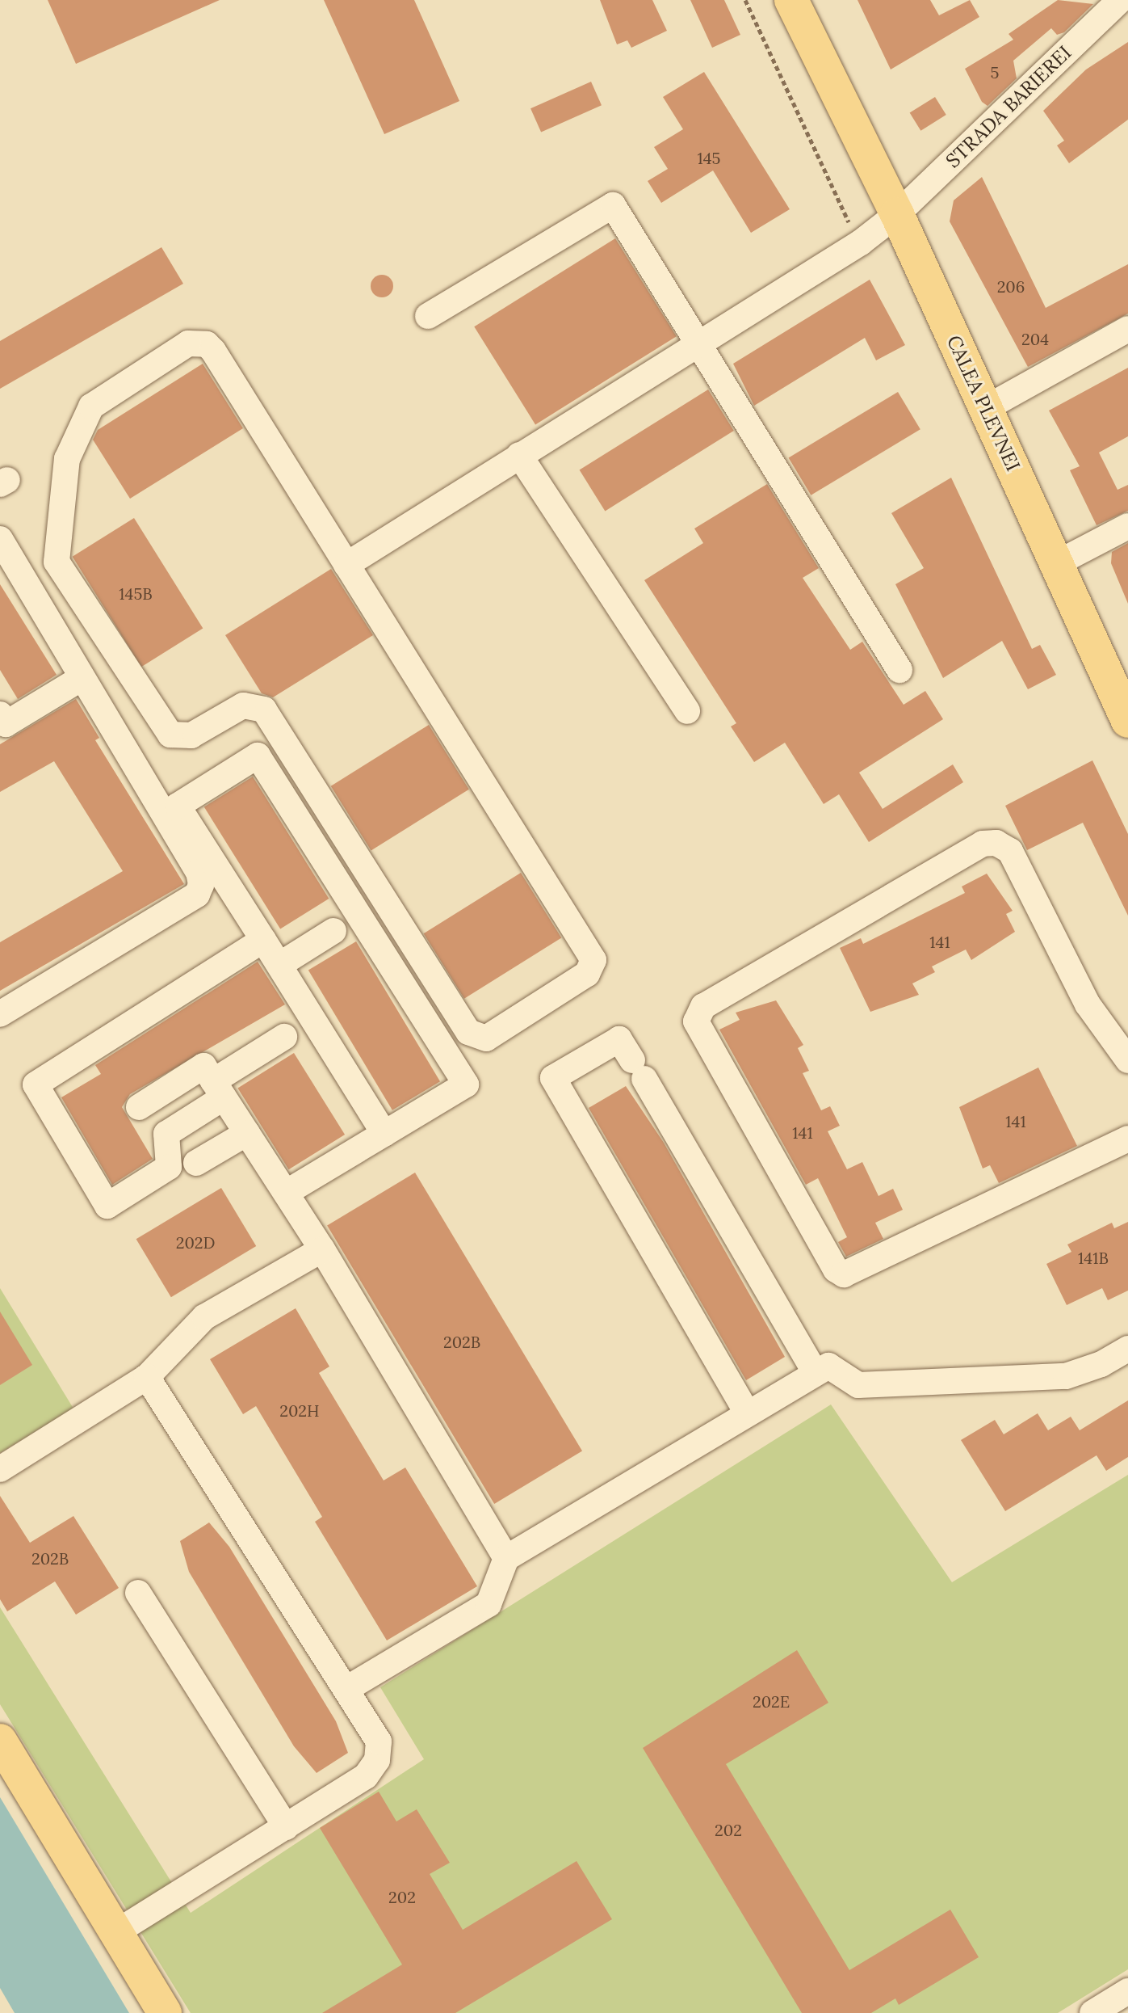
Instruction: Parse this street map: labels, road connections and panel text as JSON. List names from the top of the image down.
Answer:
{
  "streets": {
    "main road": ["CALEA PLEVNEI"],
    "street": ["STRADA BARIEREI"]
  },
  "crossings": [
    ["STRADA BARIEREI", "CALEA PLEVNEI"]
  ],
  "house_numbers": [
    "5",
    "145",
    "206",
    "204",
    "145B",
    "141",
    "141",
    "141",
    "202D",
    "141B",
    "202B",
    "202H",
    "202B",
    "202E",
    "202",
    "202"
  ]
}
